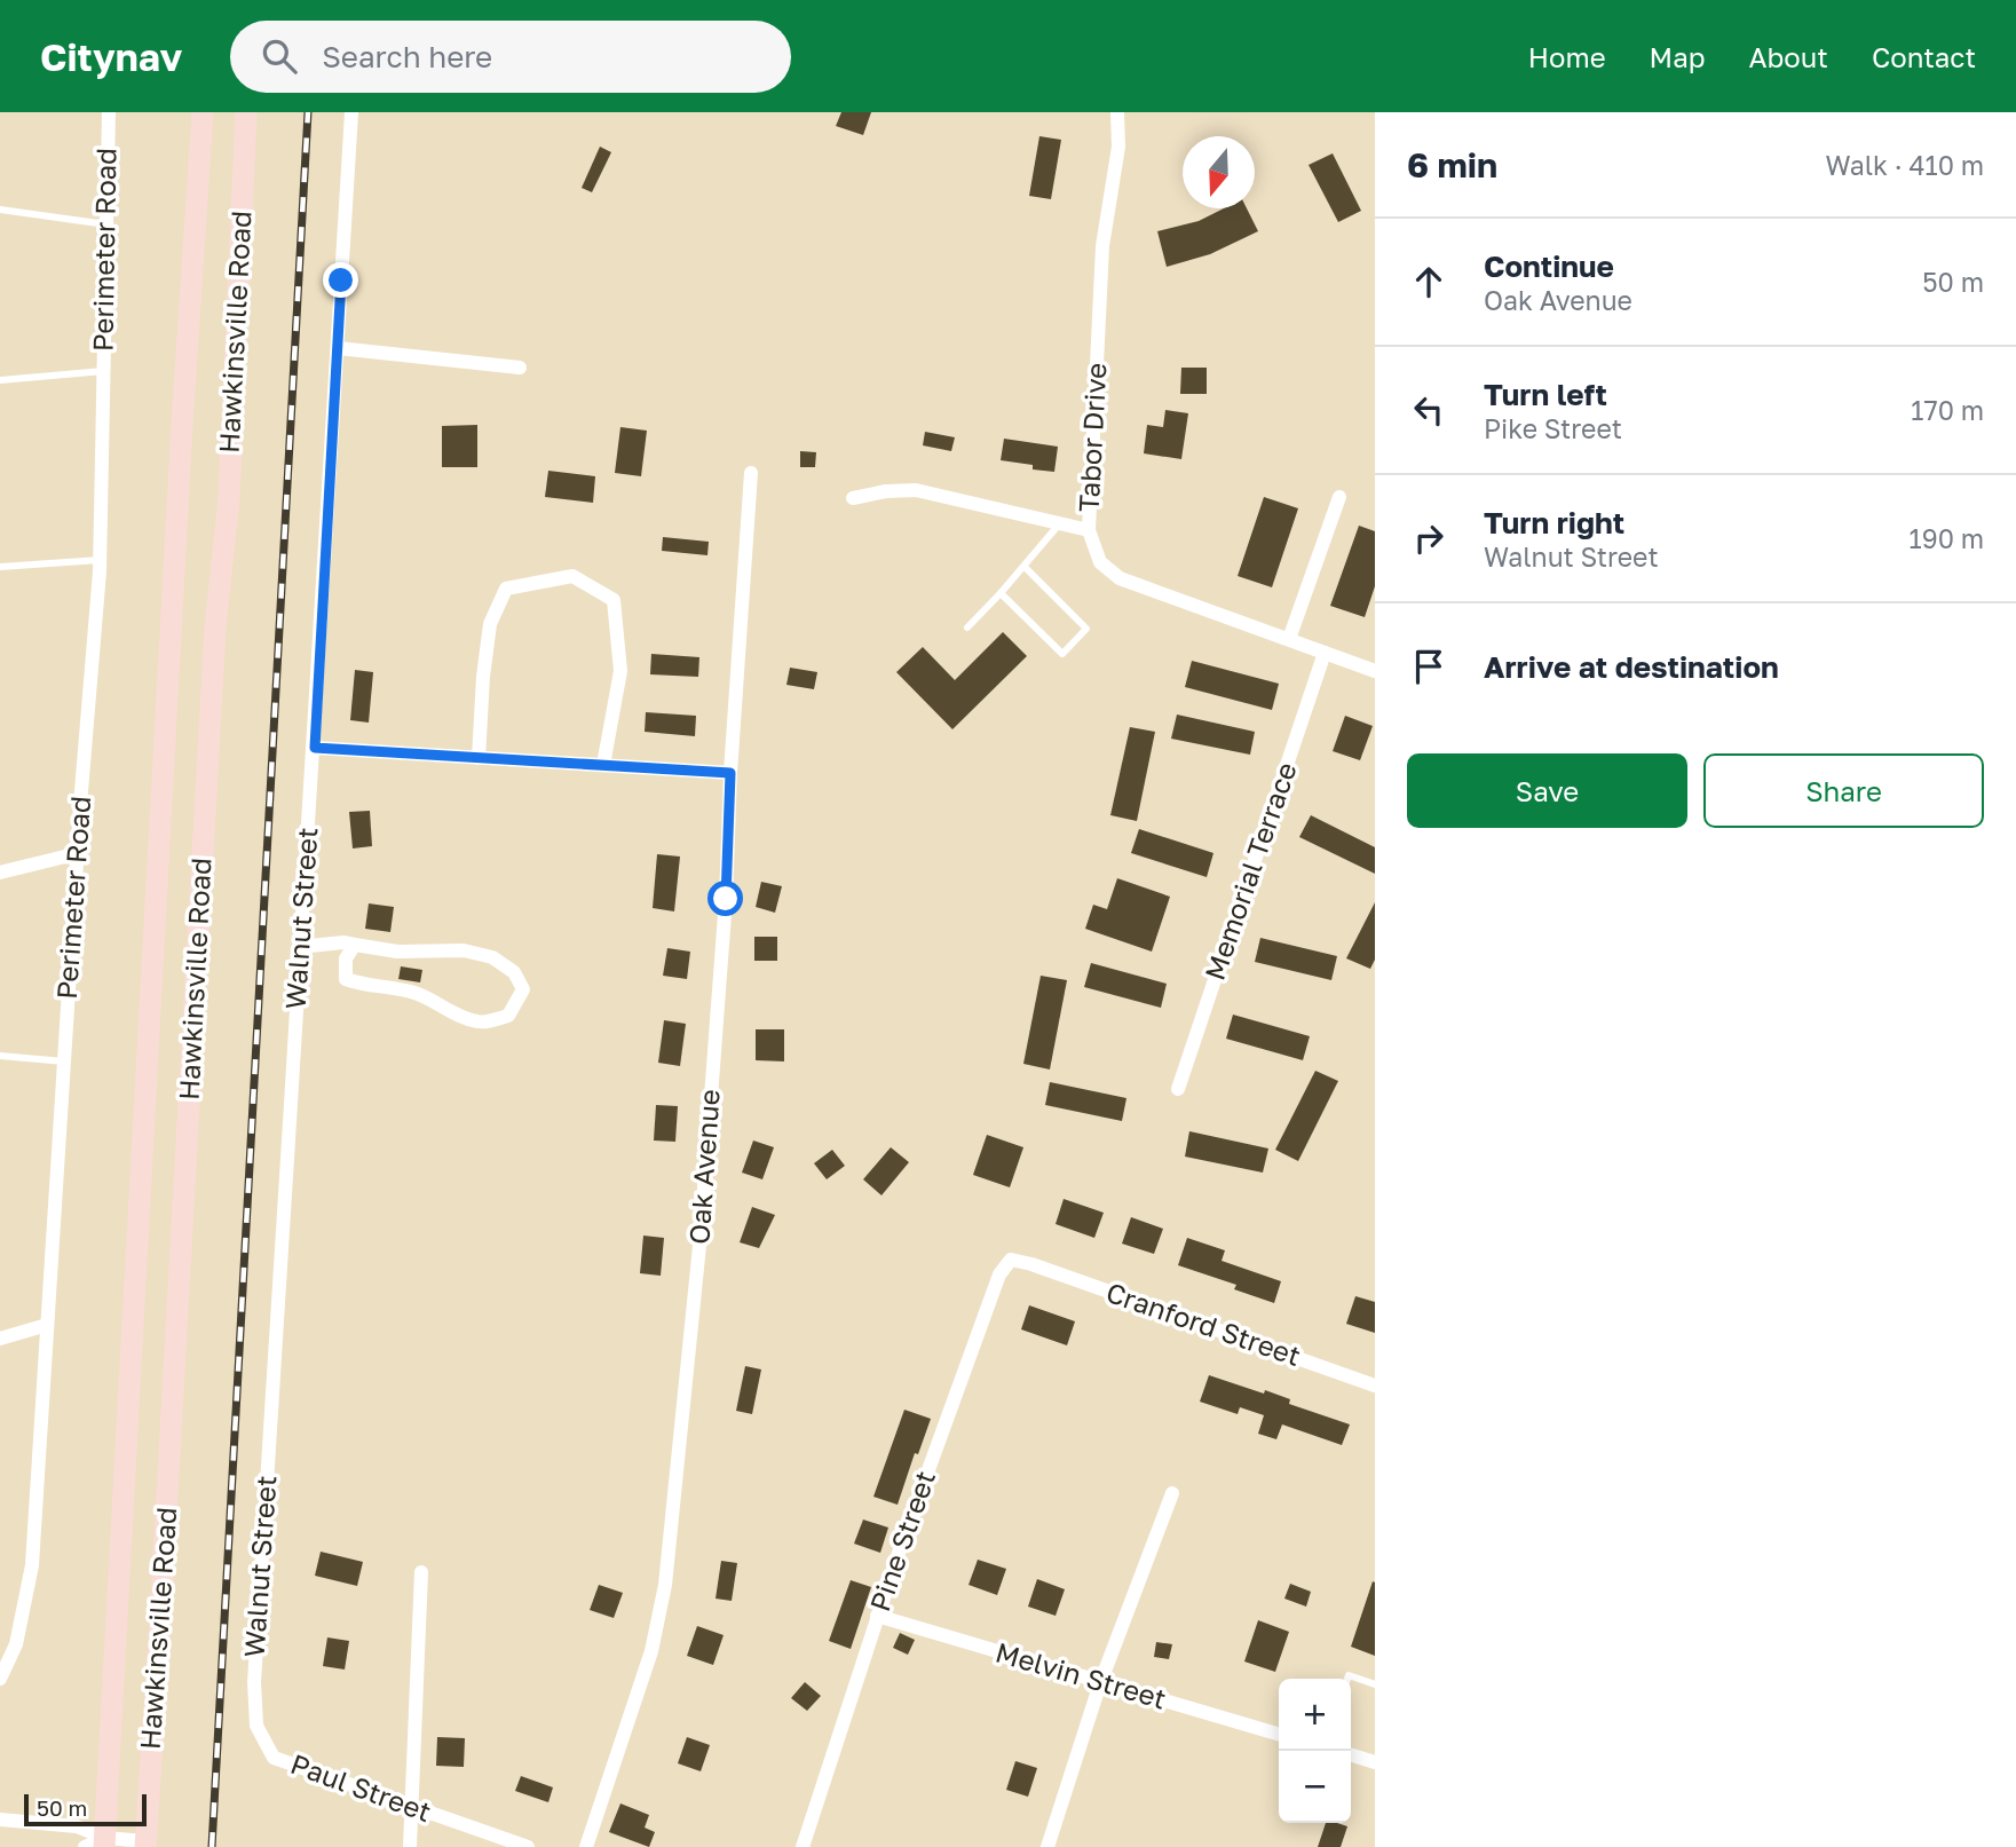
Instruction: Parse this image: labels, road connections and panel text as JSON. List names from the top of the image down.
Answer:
{
  "streets": {
    "main road": ["Hawkinsville Road"],
    "street": [
      "Perimeter Road",
      "Tabor Drive",
      "Memorial Terrace",
      "Walnut Street",
      "Oak Avenue",
      "Cranford Street",
      "Pine Street",
      "Melvin Street",
      "Paul Street"
    ]
  },
  "crossings": [
    ["Tabor Drive", "Memorial Terrace"],
    ["Walnut Street", "Paul Street"],
    ["Cranford Street", "Pine Street"],
    ["Pine Street", "Melvin Street"]
  ],
  "scale_bar": "50 m",
  "north": "bottom",
  "page": {
    "header": "Citynav",
    "search": "Search here",
    "nav": [
      "Home",
      "Map",
      "About",
      "Contact"
    ],
    "heading": ["6 min", "Walk · 410 m"],
    "list": [
      ["Continue", "Oak Avenue", "50 m"],
      ["Turn left", "Pike Street", "170 m"],
      ["Turn right", "Walnut Street", "190 m"],
      "Arrive at destination"
    ],
    "buttons": ["Save", "Share"],
    "map_buttons": ["+", "−"],
    "scale": "50 m"
  }
}
